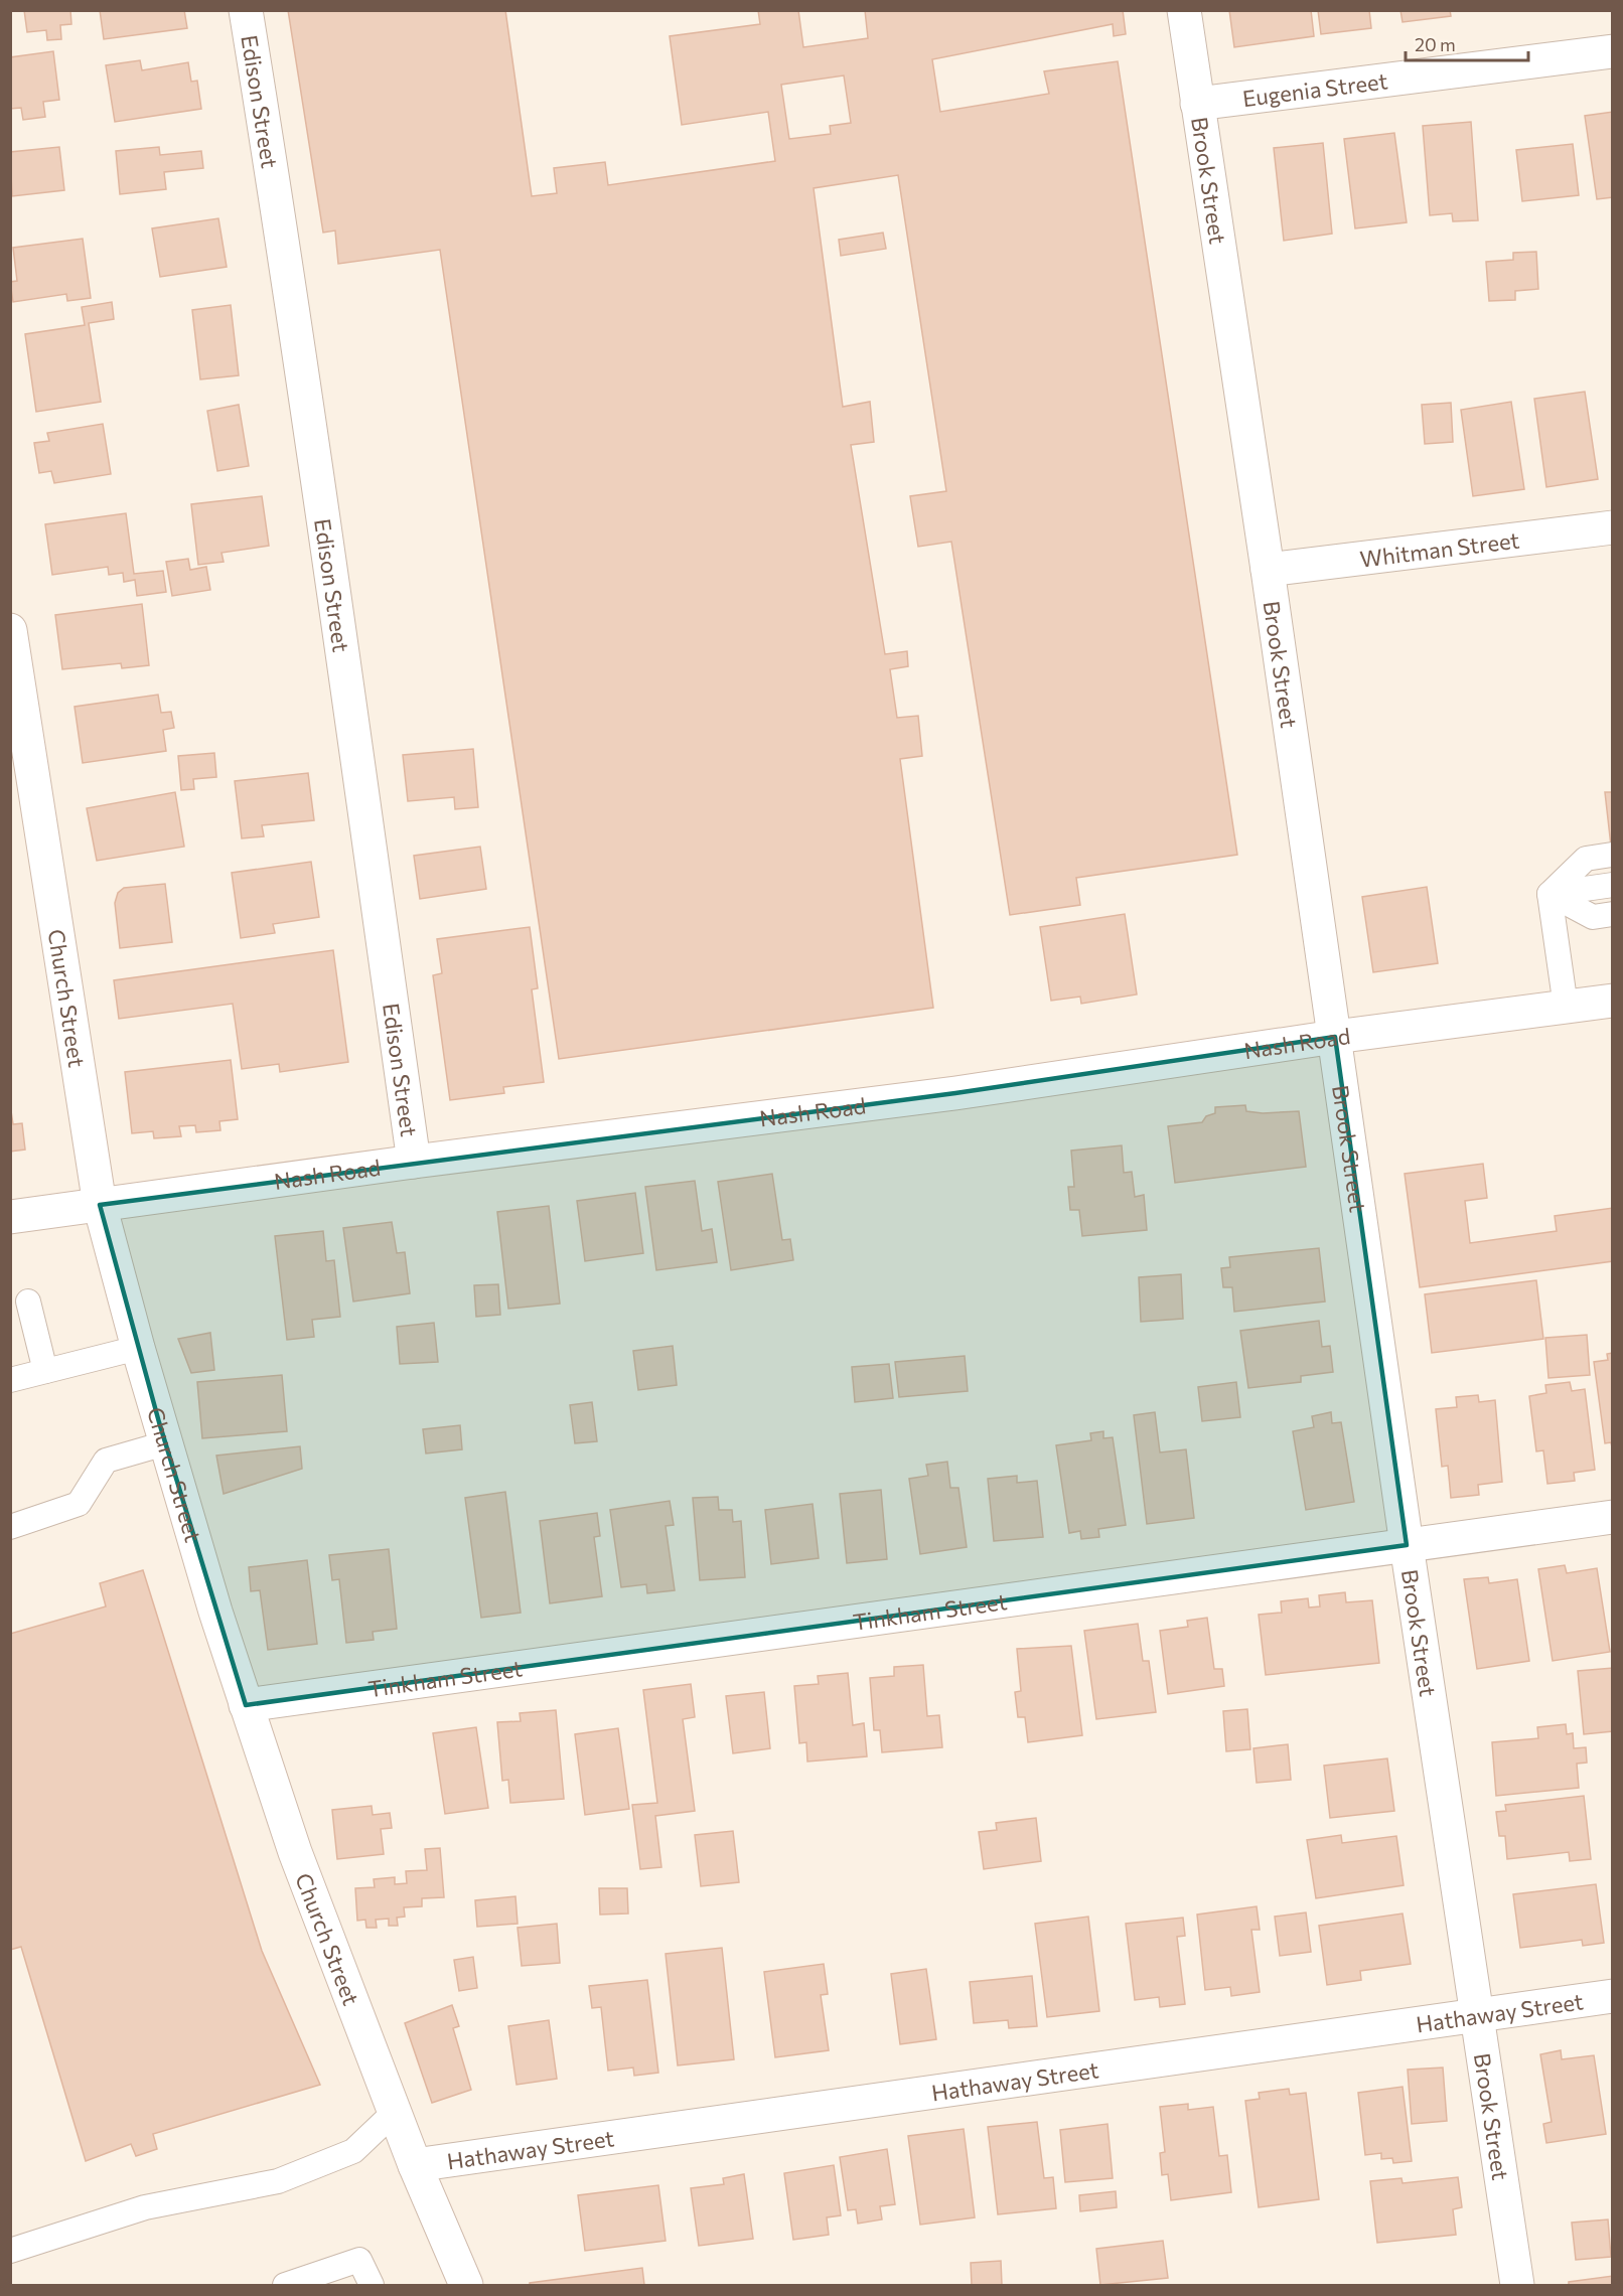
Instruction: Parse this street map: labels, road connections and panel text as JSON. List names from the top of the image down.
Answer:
{
  "streets": {
    "street": [
      "Eugenia Street",
      "Edison Street",
      "Brook Street",
      "Whitman Street",
      "Church Street",
      "Nash Road",
      "Tinkham Street",
      "Hathaway Street"
    ]
  },
  "crossings": [
    ["Eugenia Street", "Brook Street"],
    ["Edison Street", "Nash Road"],
    ["Brook Street", "Whitman Street"],
    ["Brook Street", "Nash Road"],
    ["Brook Street", "Tinkham Street"],
    ["Brook Street", "Hathaway Street"],
    ["Church Street", "Nash Road"],
    ["Church Street", "Tinkham Street"],
    ["Church Street", "Hathaway Street"]
  ],
  "scale_bar": "20 m"
}
